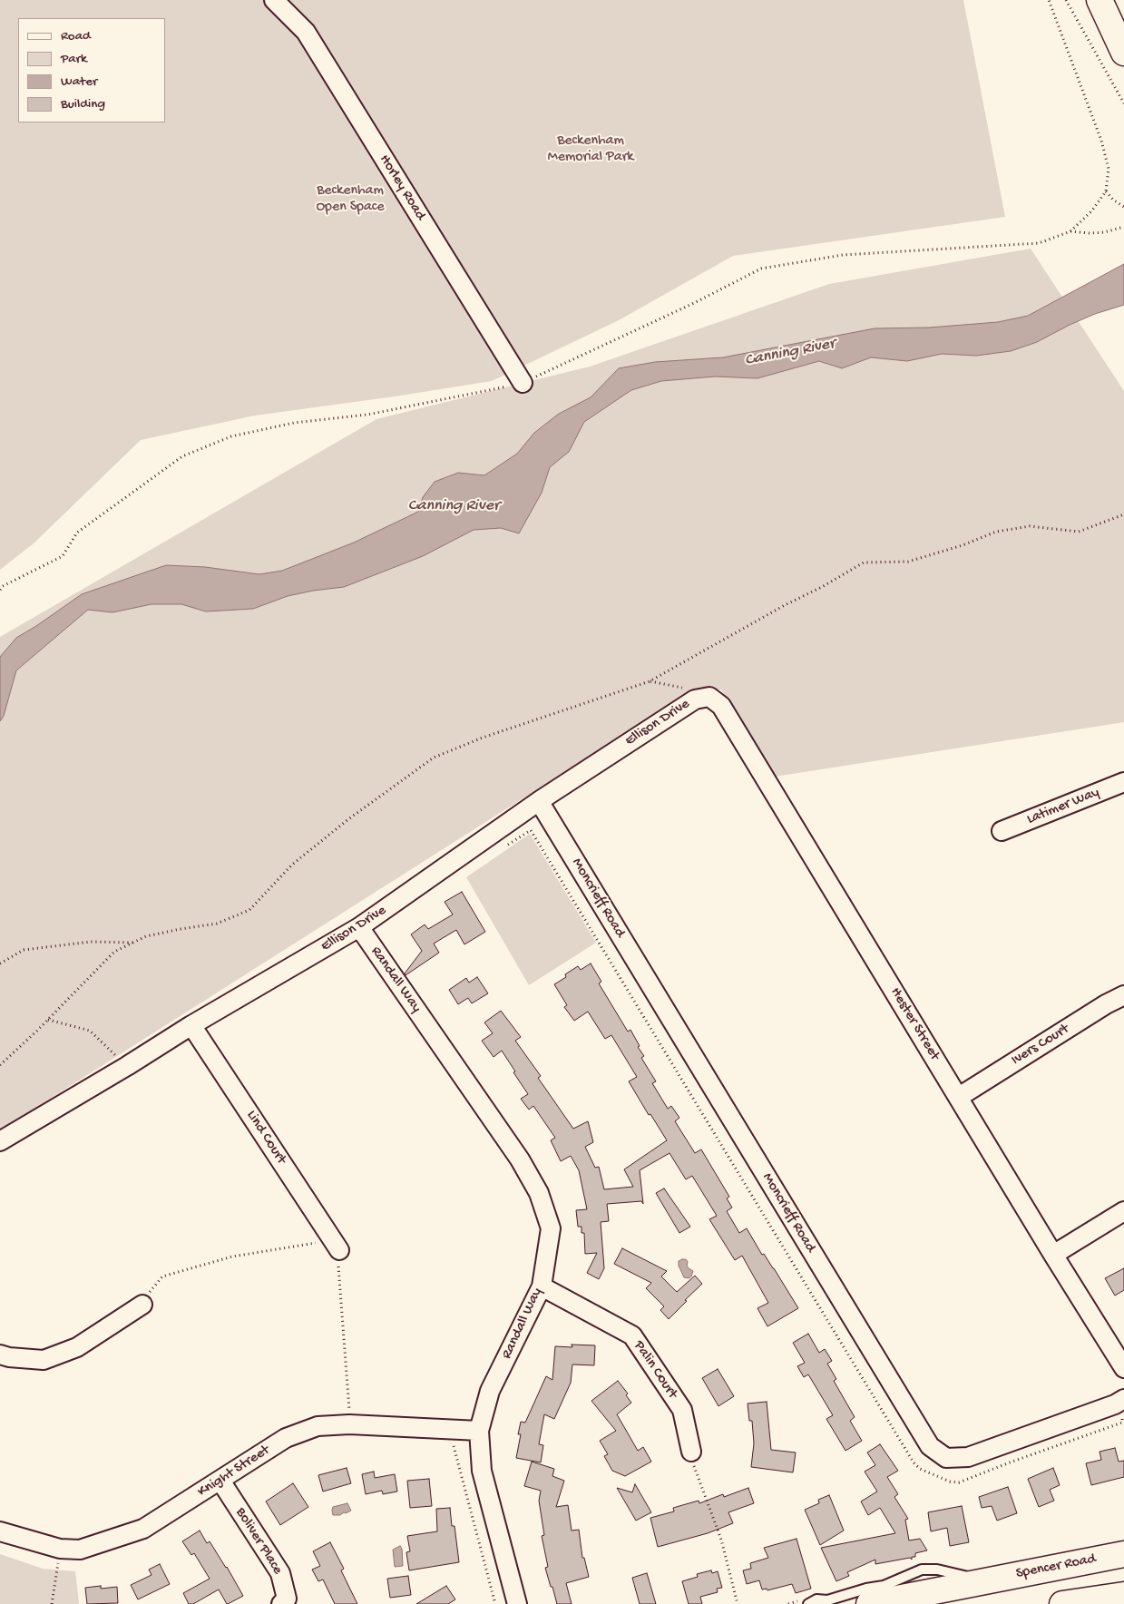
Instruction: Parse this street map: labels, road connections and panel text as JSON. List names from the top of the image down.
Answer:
{
  "streets": {
    "main road": ["Spencer Road"],
    "street": [
      "Horley Road",
      "Ellison Drive",
      "Latimer Way",
      "Moncrieff Road",
      "Randall Way",
      "Hester Street",
      "Ivers Court",
      "Lind Court",
      "Palin Court",
      "Knight Street",
      "Boliver Place"
    ]
  },
  "crossings": [
    ["Ellison Drive", "Moncrieff Road"],
    ["Ellison Drive", "Randall Way"],
    ["Ellison Drive", "Hester Street"],
    ["Ellison Drive", "Lind Court"],
    ["Randall Way", "Palin Court"],
    ["Randall Way", "Knight Street"],
    ["Hester Street", "Ivers Court"],
    ["Knight Street", "Boliver Place"]
  ],
  "water": ["Canning River"],
  "parks": ["Beckenham Memorial Park", "Beckenham Open Space"],
  "legend": [
    "Road",
    "Park",
    "Water",
    "Building"
  ]
}
